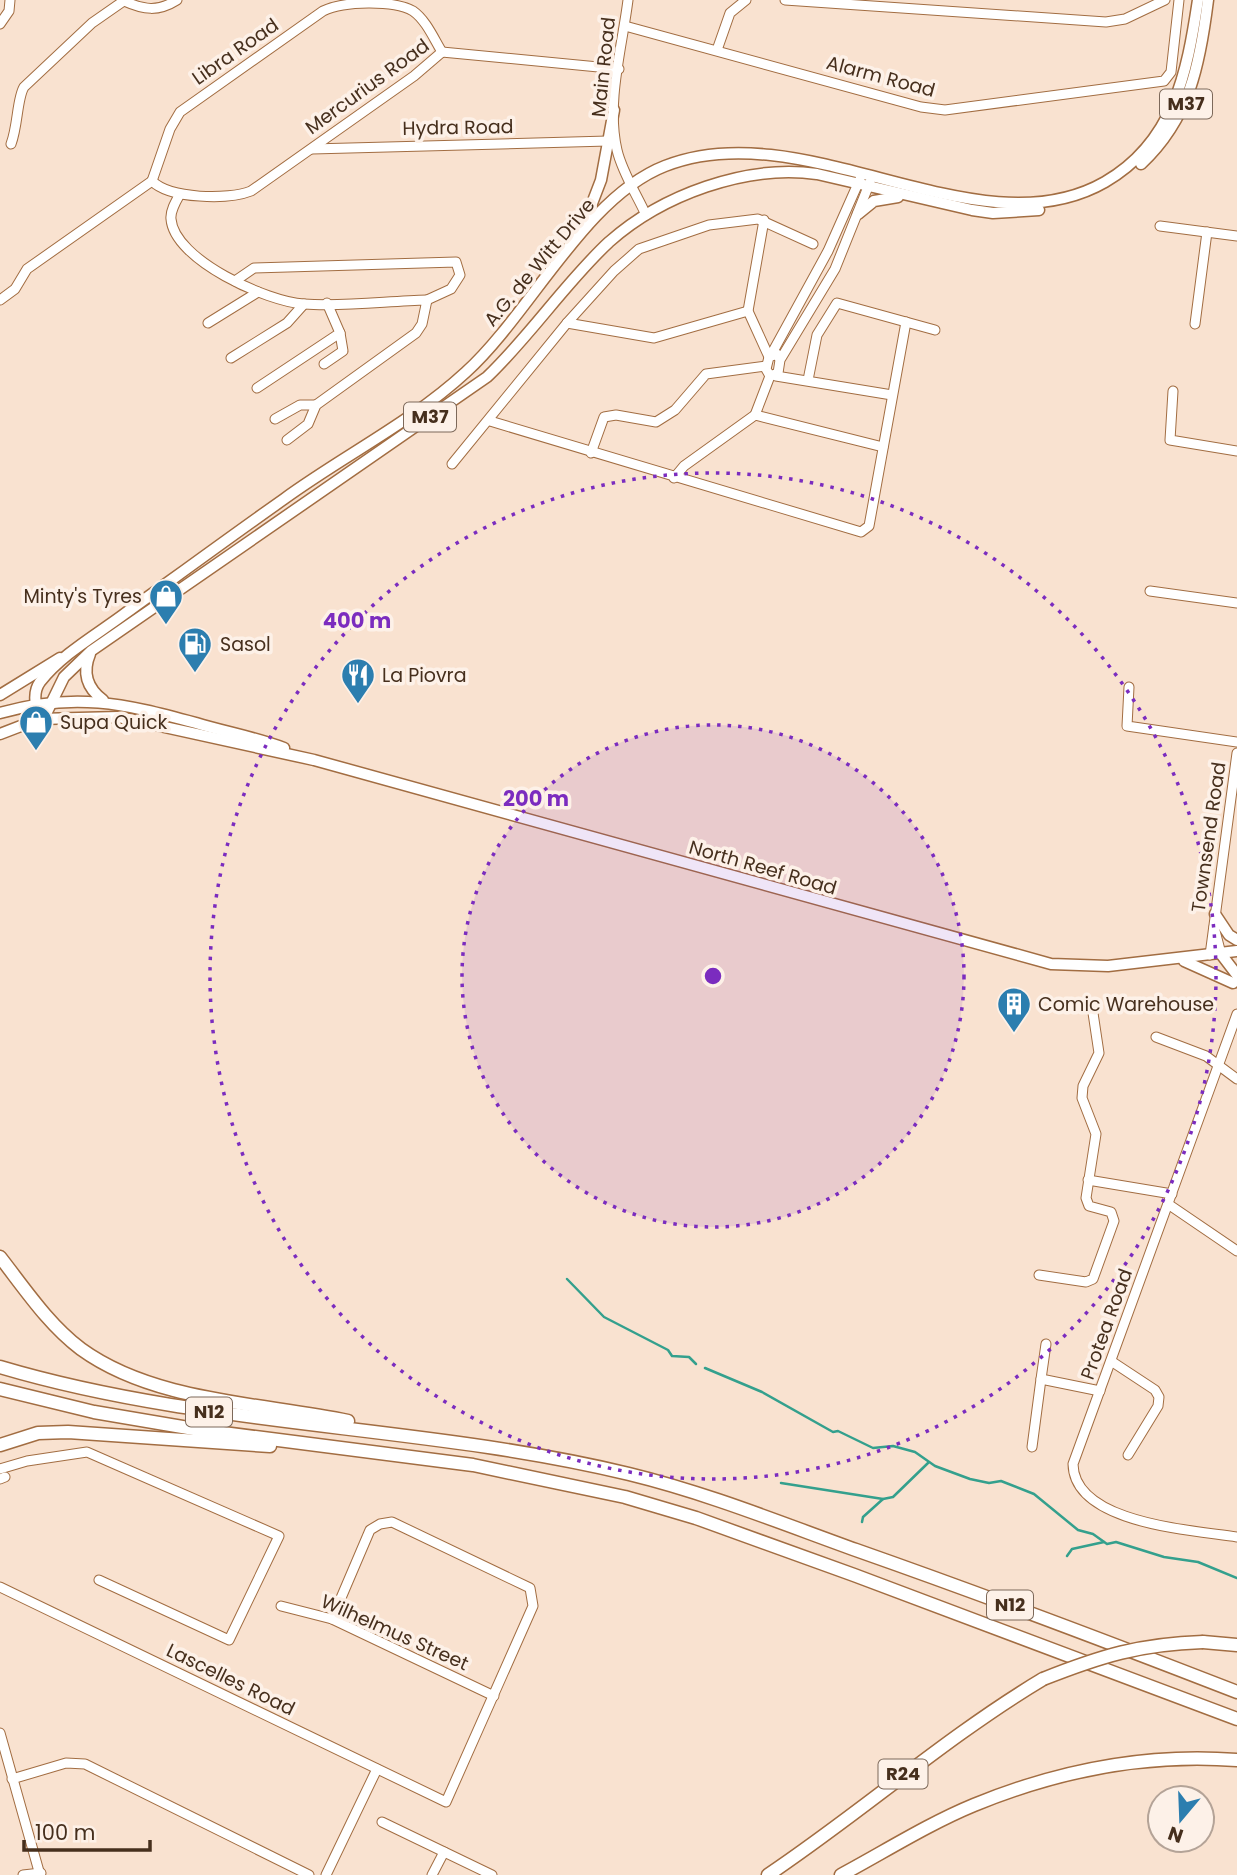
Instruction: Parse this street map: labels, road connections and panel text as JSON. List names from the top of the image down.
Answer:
{
  "streets": {
    "highway": ["N12", "R24"],
    "main road": ["M37", "A.G. de Witt Drive", "North Reef Road"],
    "street": [
      "Libra Road",
      "Main Road",
      "Alarm Road",
      "Mercurius Road",
      "Hydra Road",
      "Townsend Road",
      "Protea Road",
      "Wilhelmus Street",
      "Lascelles Road"
    ]
  },
  "crossings": [
    ["Libra Road", "Mercurius Road"],
    ["Main Road", "Alarm Road"],
    ["Main Road", "Mercurius Road"],
    ["Main Road", "A.G. de Witt Drive"],
    ["Mercurius Road", "Hydra Road"],
    ["A.G. de Witt Drive", "North Reef Road"],
    ["Townsend Road", "North Reef Road"],
    ["Wilhelmus Street", "Lascelles Road"]
  ],
  "places": {
    "shop": ["Minty's Tyres", "Supa Quick"],
    "fuel station": ["Sasol"],
    "restaurant": ["La Piovra"],
    "building": ["Comic Warehouse"]
  },
  "scale_bar": "100 m",
  "north": "bottom",
  "rings": ["400 m", "200 m"]
}
